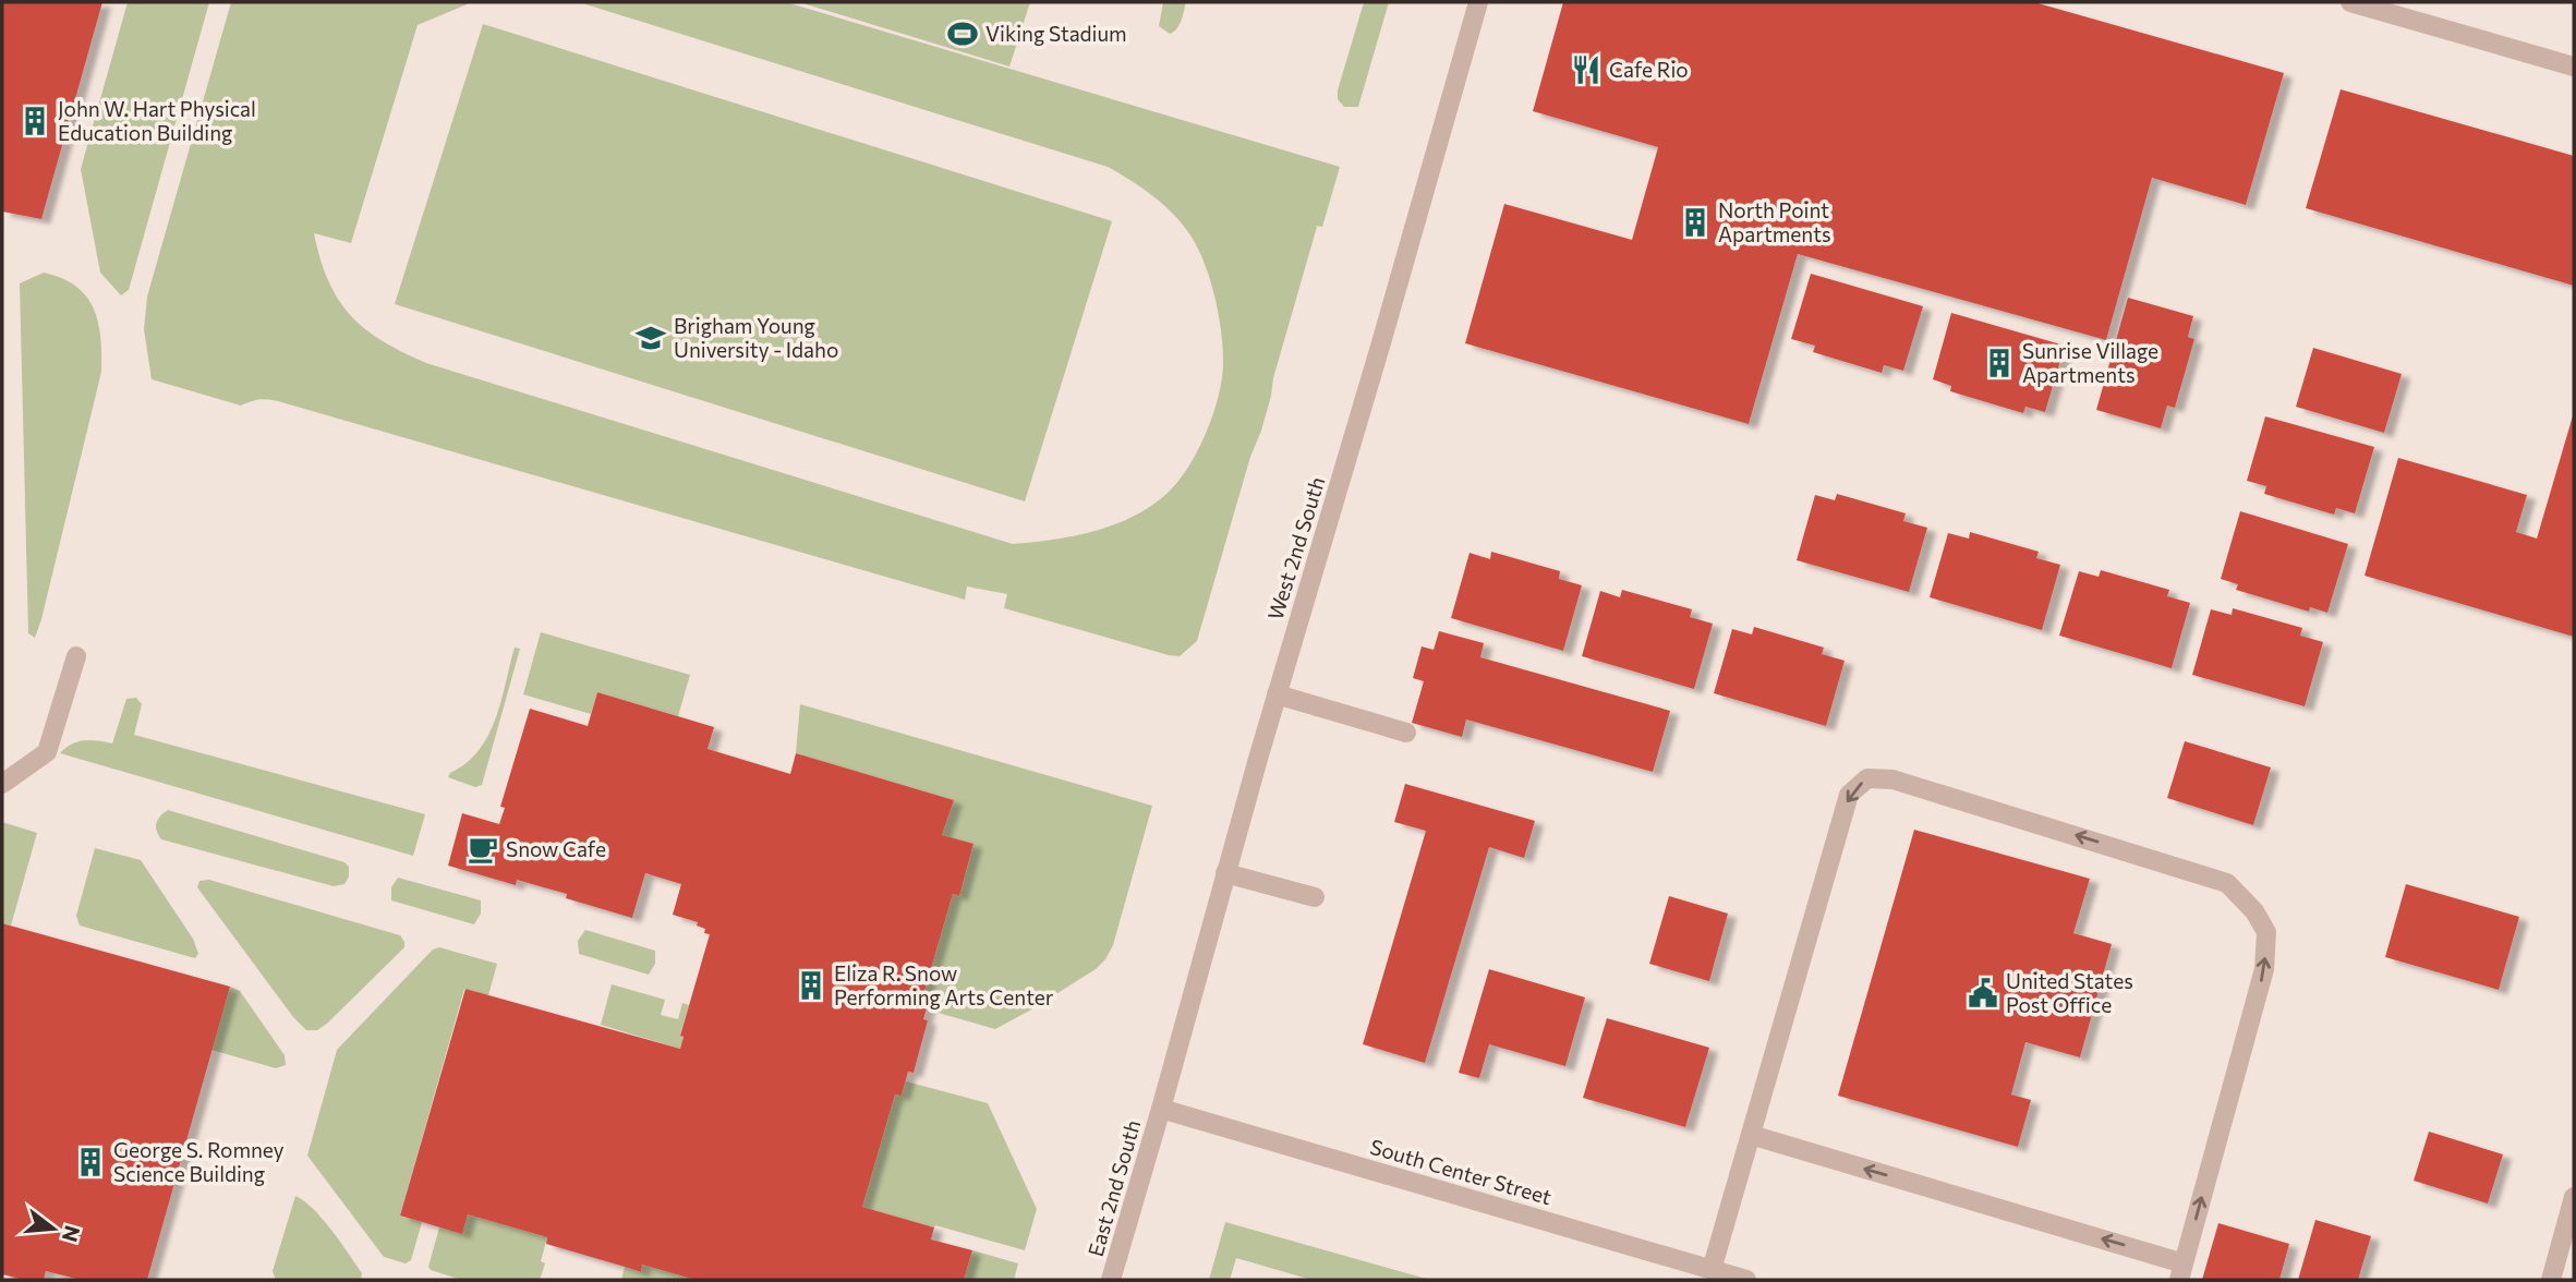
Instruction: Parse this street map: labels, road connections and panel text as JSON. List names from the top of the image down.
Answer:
{
  "streets": {
    "street": ["West 2nd South", "South Center Street", "East 2nd South"]
  },
  "crossings": [
    ["West 2nd South", "South Center Street"],
    ["West 2nd South", "East 2nd South"],
    ["South Center Street", "East 2nd South"]
  ],
  "places": {
    "sports": ["Viking Stadium"],
    "restaurant": ["Cafe Rio"],
    "building": [
      "John W. Hart Physical Education Building",
      "North Point Apartments",
      "Sunrise Village Apartments",
      "Eliza R. Snow Performing Arts Center",
      "George S. Romney Science Building"
    ],
    "school or university": ["Brigham Young University - Idaho"],
    "cafe": ["Snow Cafe"],
    "public building": ["United States Post Office"]
  },
  "north": "right"
}
